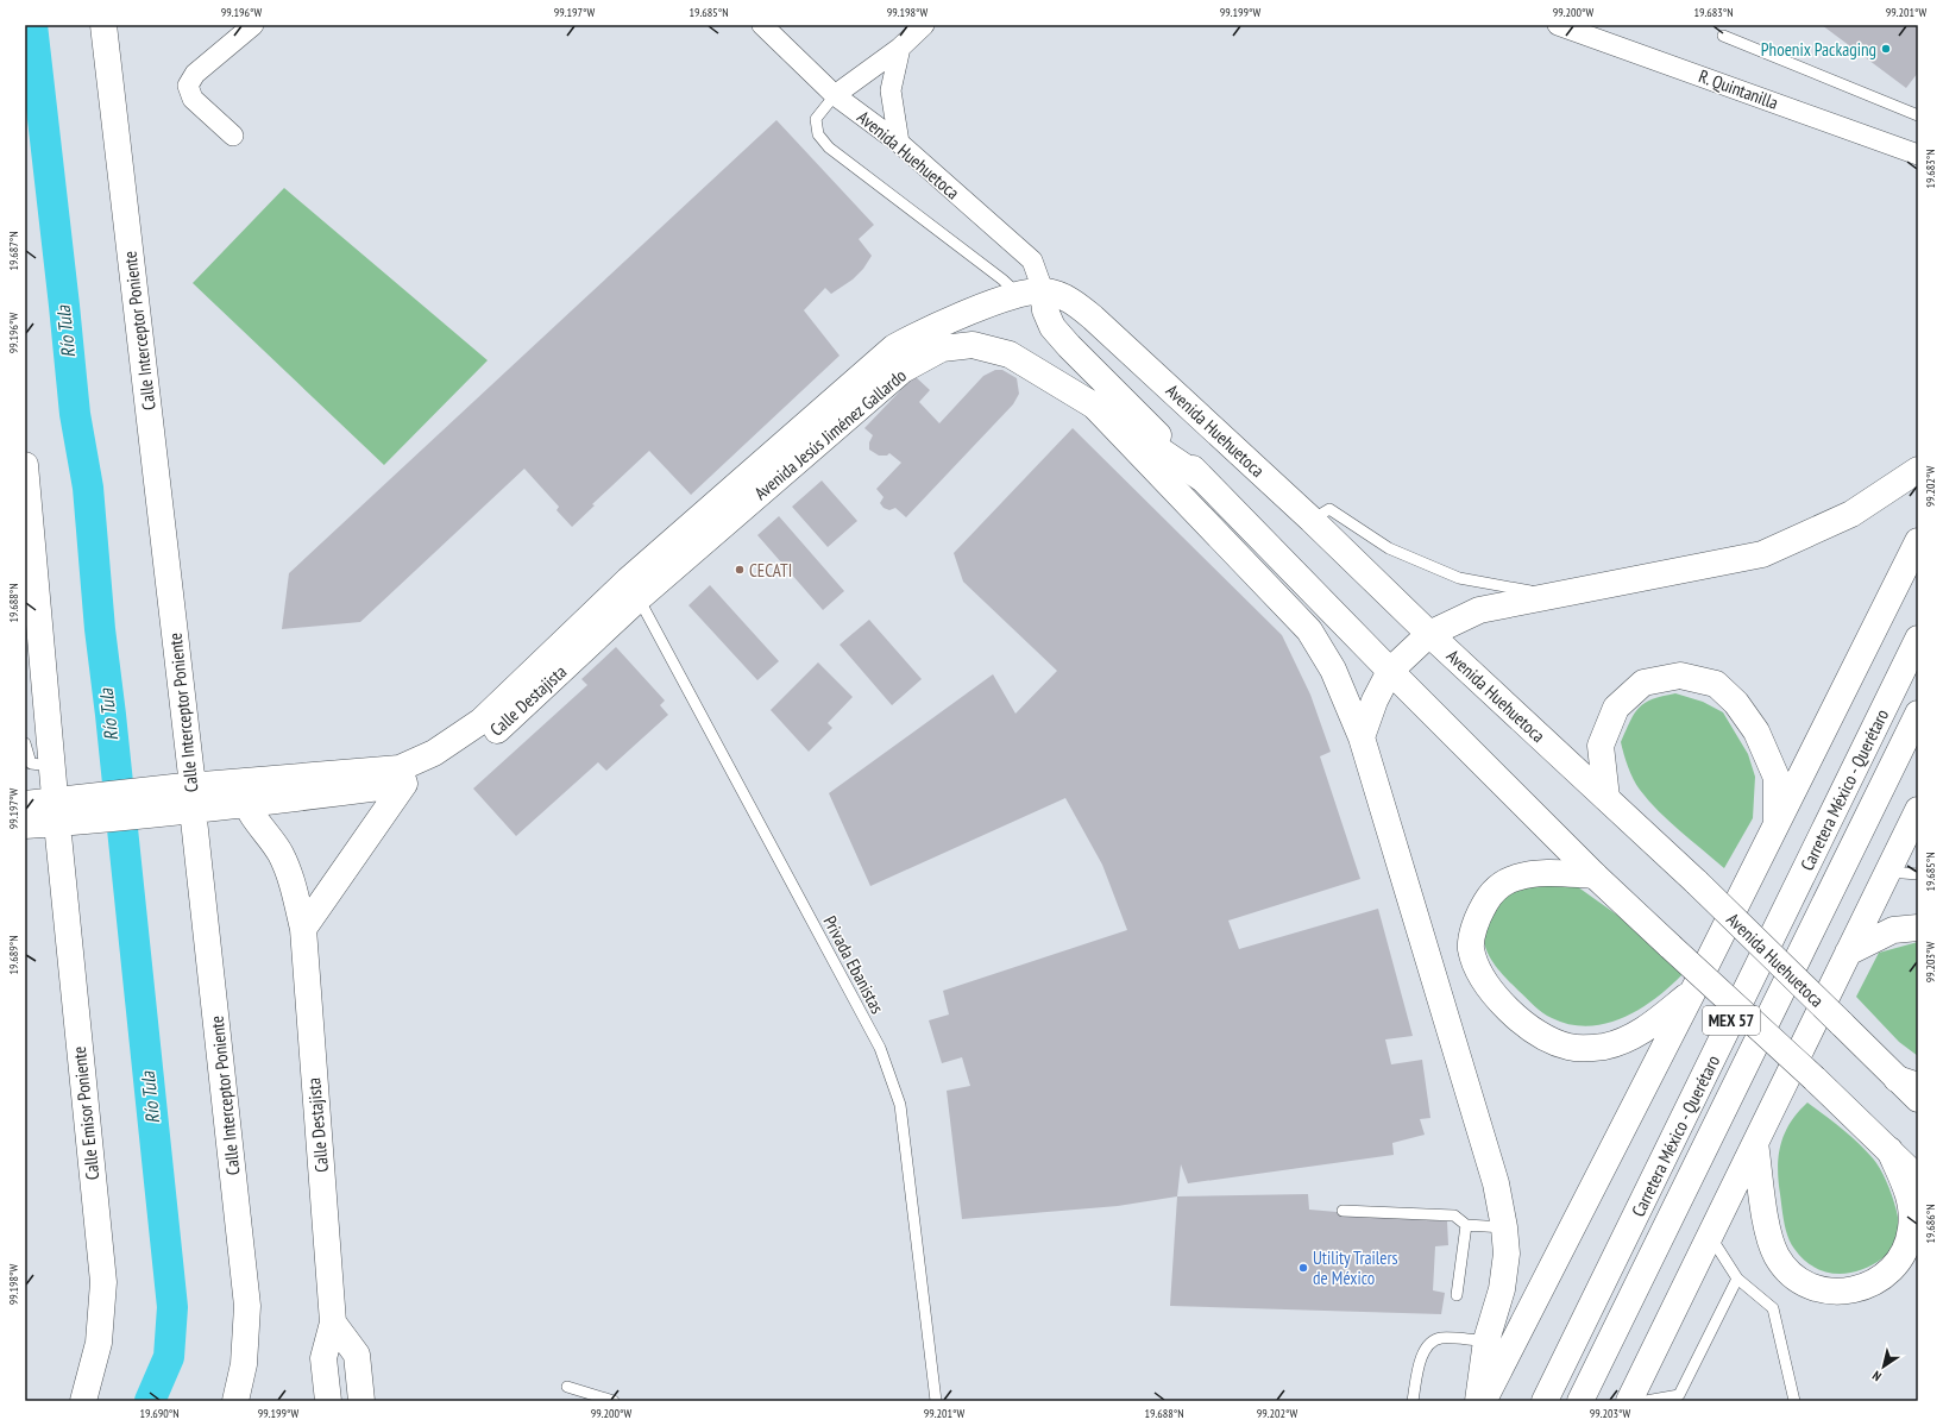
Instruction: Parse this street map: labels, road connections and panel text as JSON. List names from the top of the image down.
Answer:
{
  "streets": {
    "main road": [
      "Avenida Huehuetoca",
      "Calle Interceptor Poniente",
      "Avenida Jesús Jiménez Gallardo",
      "Calle Destajista",
      "Carretera México - Querétaro",
      "MEX 57",
      "Calle Emisor Poniente"
    ],
    "street": ["R. Quintanilla"],
    "lane": ["Privada Ebanistas"]
  },
  "crossings": [
    ["Avenida Huehuetoca", "Avenida Jesús Jiménez Gallardo"],
    ["Avenida Jesús Jiménez Gallardo", "Calle Destajista"],
    ["Avenida Jesús Jiménez Gallardo", "Privada Ebanistas"],
    ["Calle Destajista", "Privada Ebanistas"]
  ],
  "water": ["Río Tula"],
  "places": ["Phoenix Packaging", "CECATI", "Utility Trailers de México"],
  "north": "bottom left",
  "coordinates": [
    "99.196°W",
    "99.197°W",
    "19.685°N",
    "99.198°W",
    "99.199°W",
    "99.200°W",
    "19.683°N",
    "99.201°W",
    "19.687°N",
    "99.202°W",
    "19.688°N",
    "19.689°N",
    "99.203°W",
    "19.686°N",
    "19.690°N"
  ]
}
